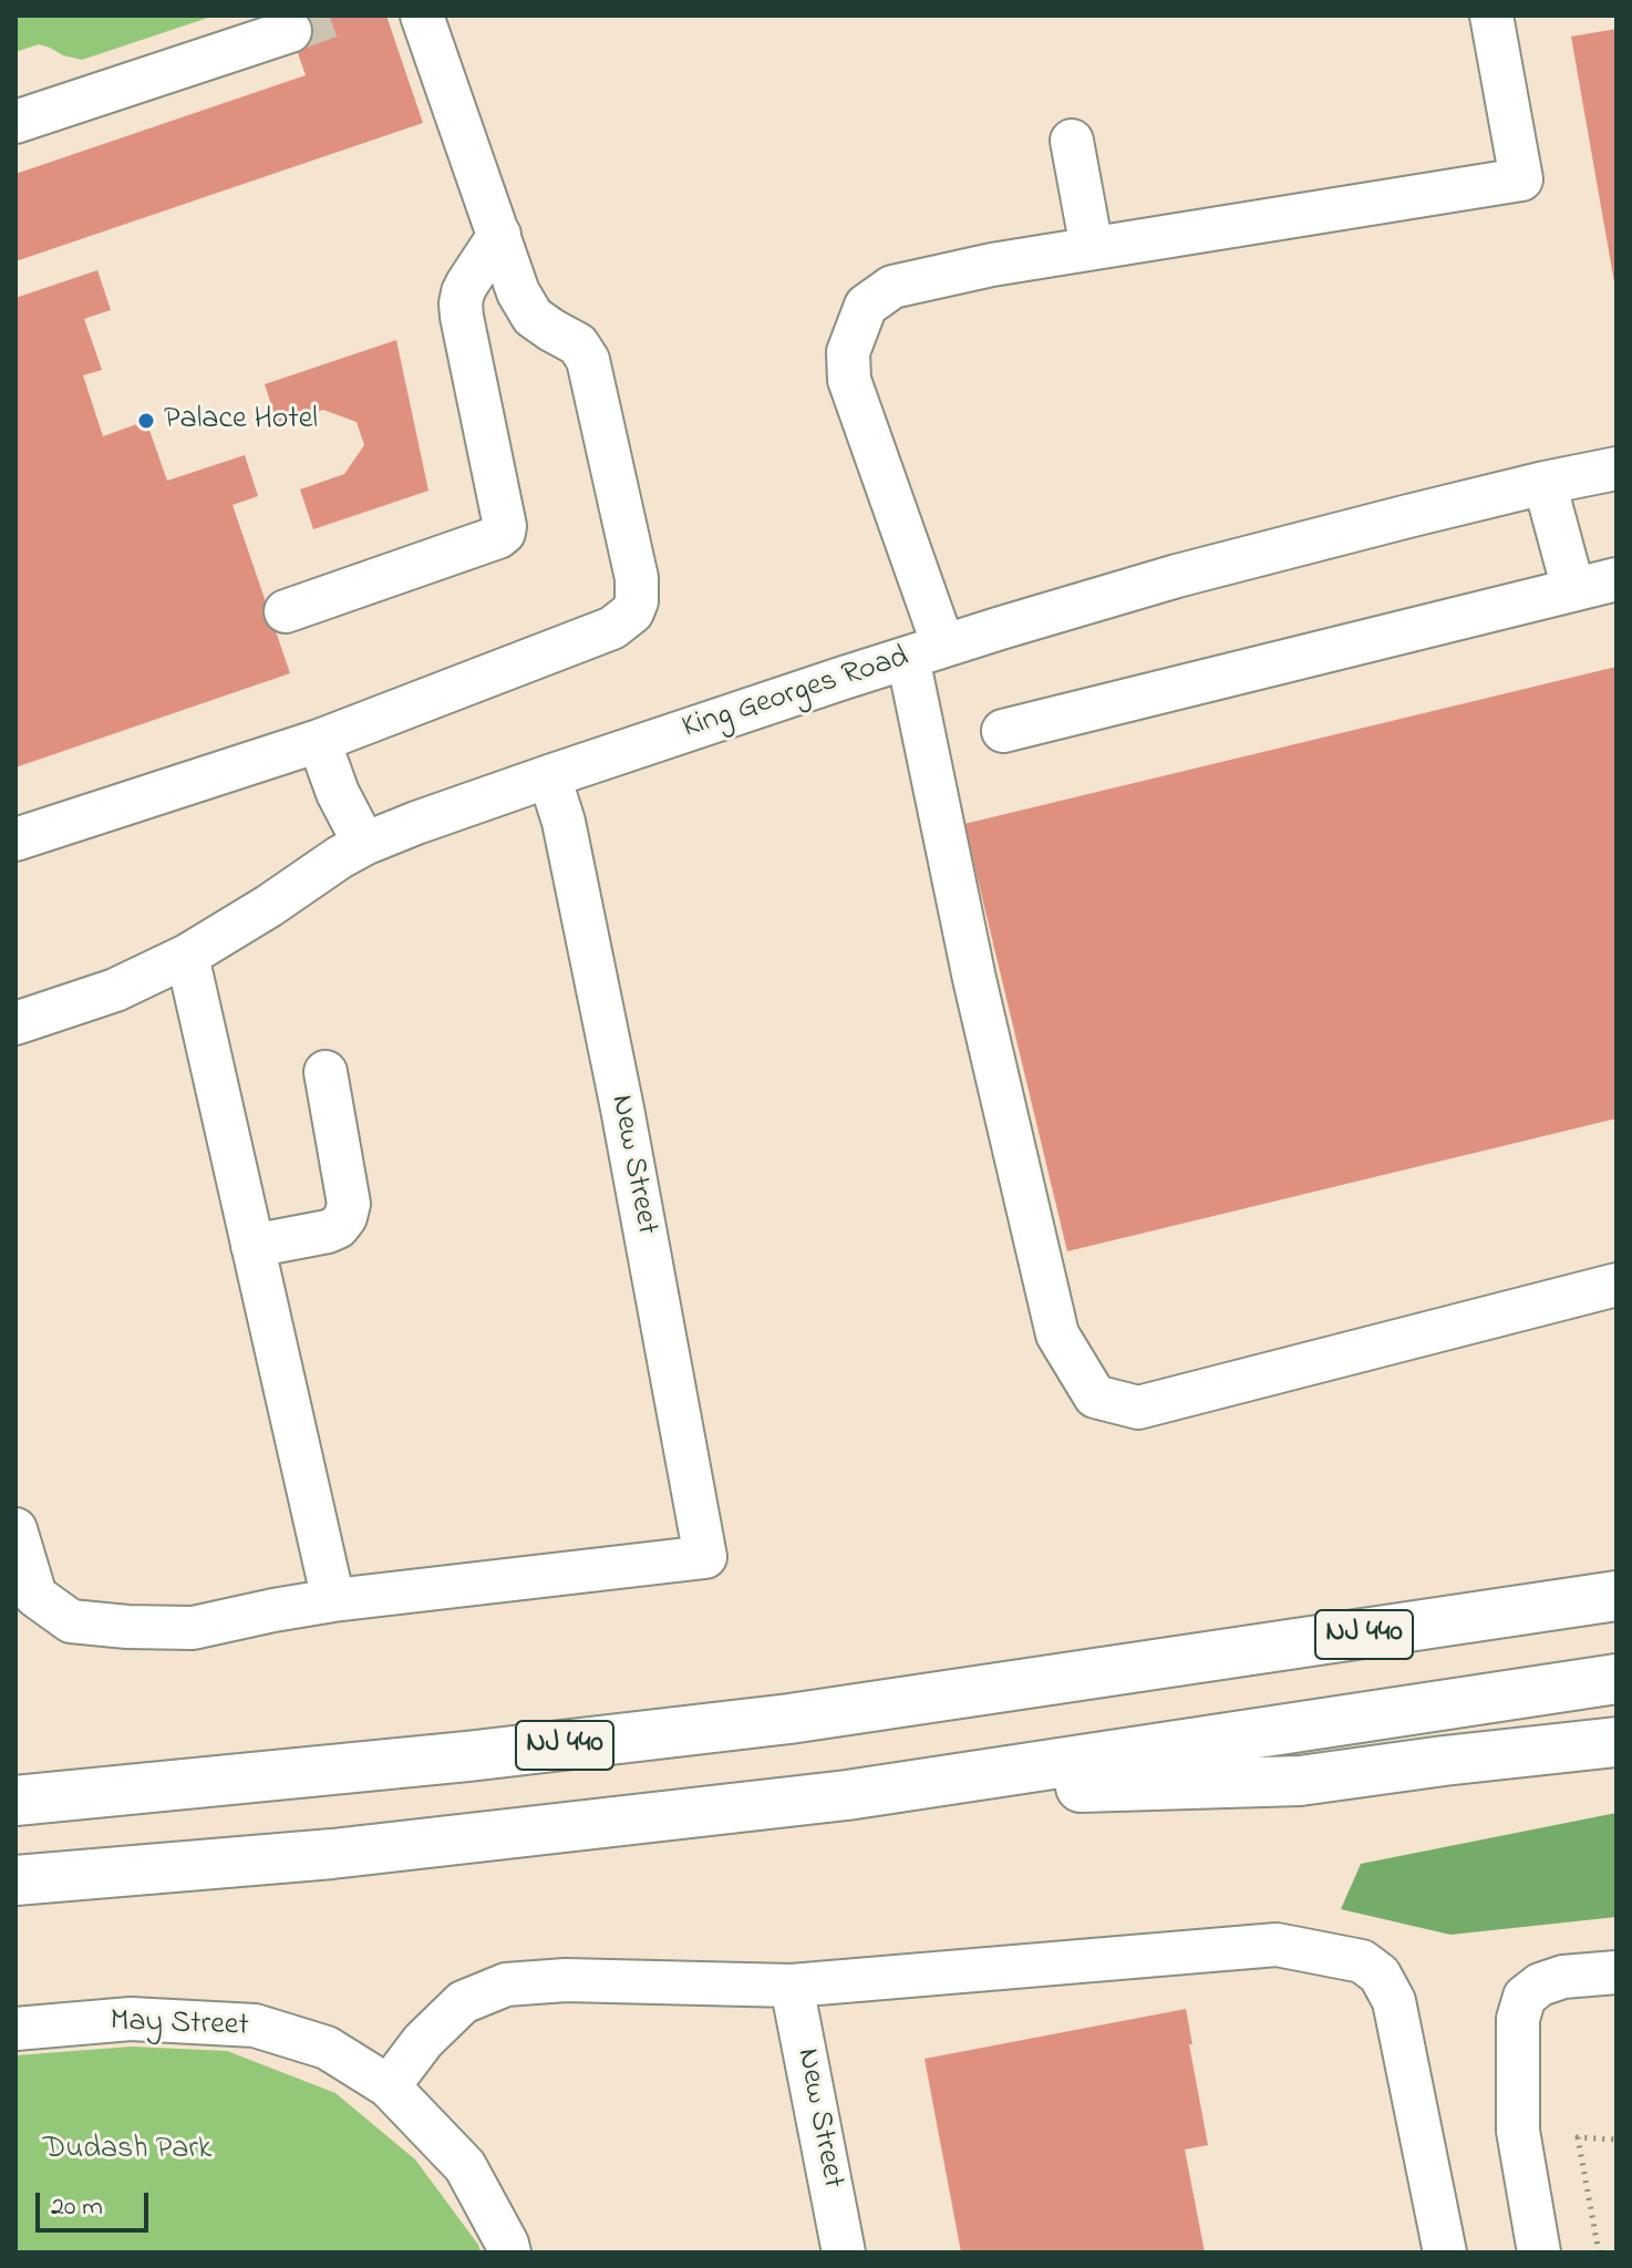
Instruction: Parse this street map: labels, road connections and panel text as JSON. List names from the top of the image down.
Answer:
{
  "streets": {
    "highway": ["NJ 440"],
    "street": ["King Georges Road", "New Street", "May Street"]
  },
  "crossings": [
    ["King Georges Road", "New Street"]
  ],
  "parks": ["Dudash Park"],
  "places": ["Palace Hotel"],
  "scale_bar": "20 m"
}
